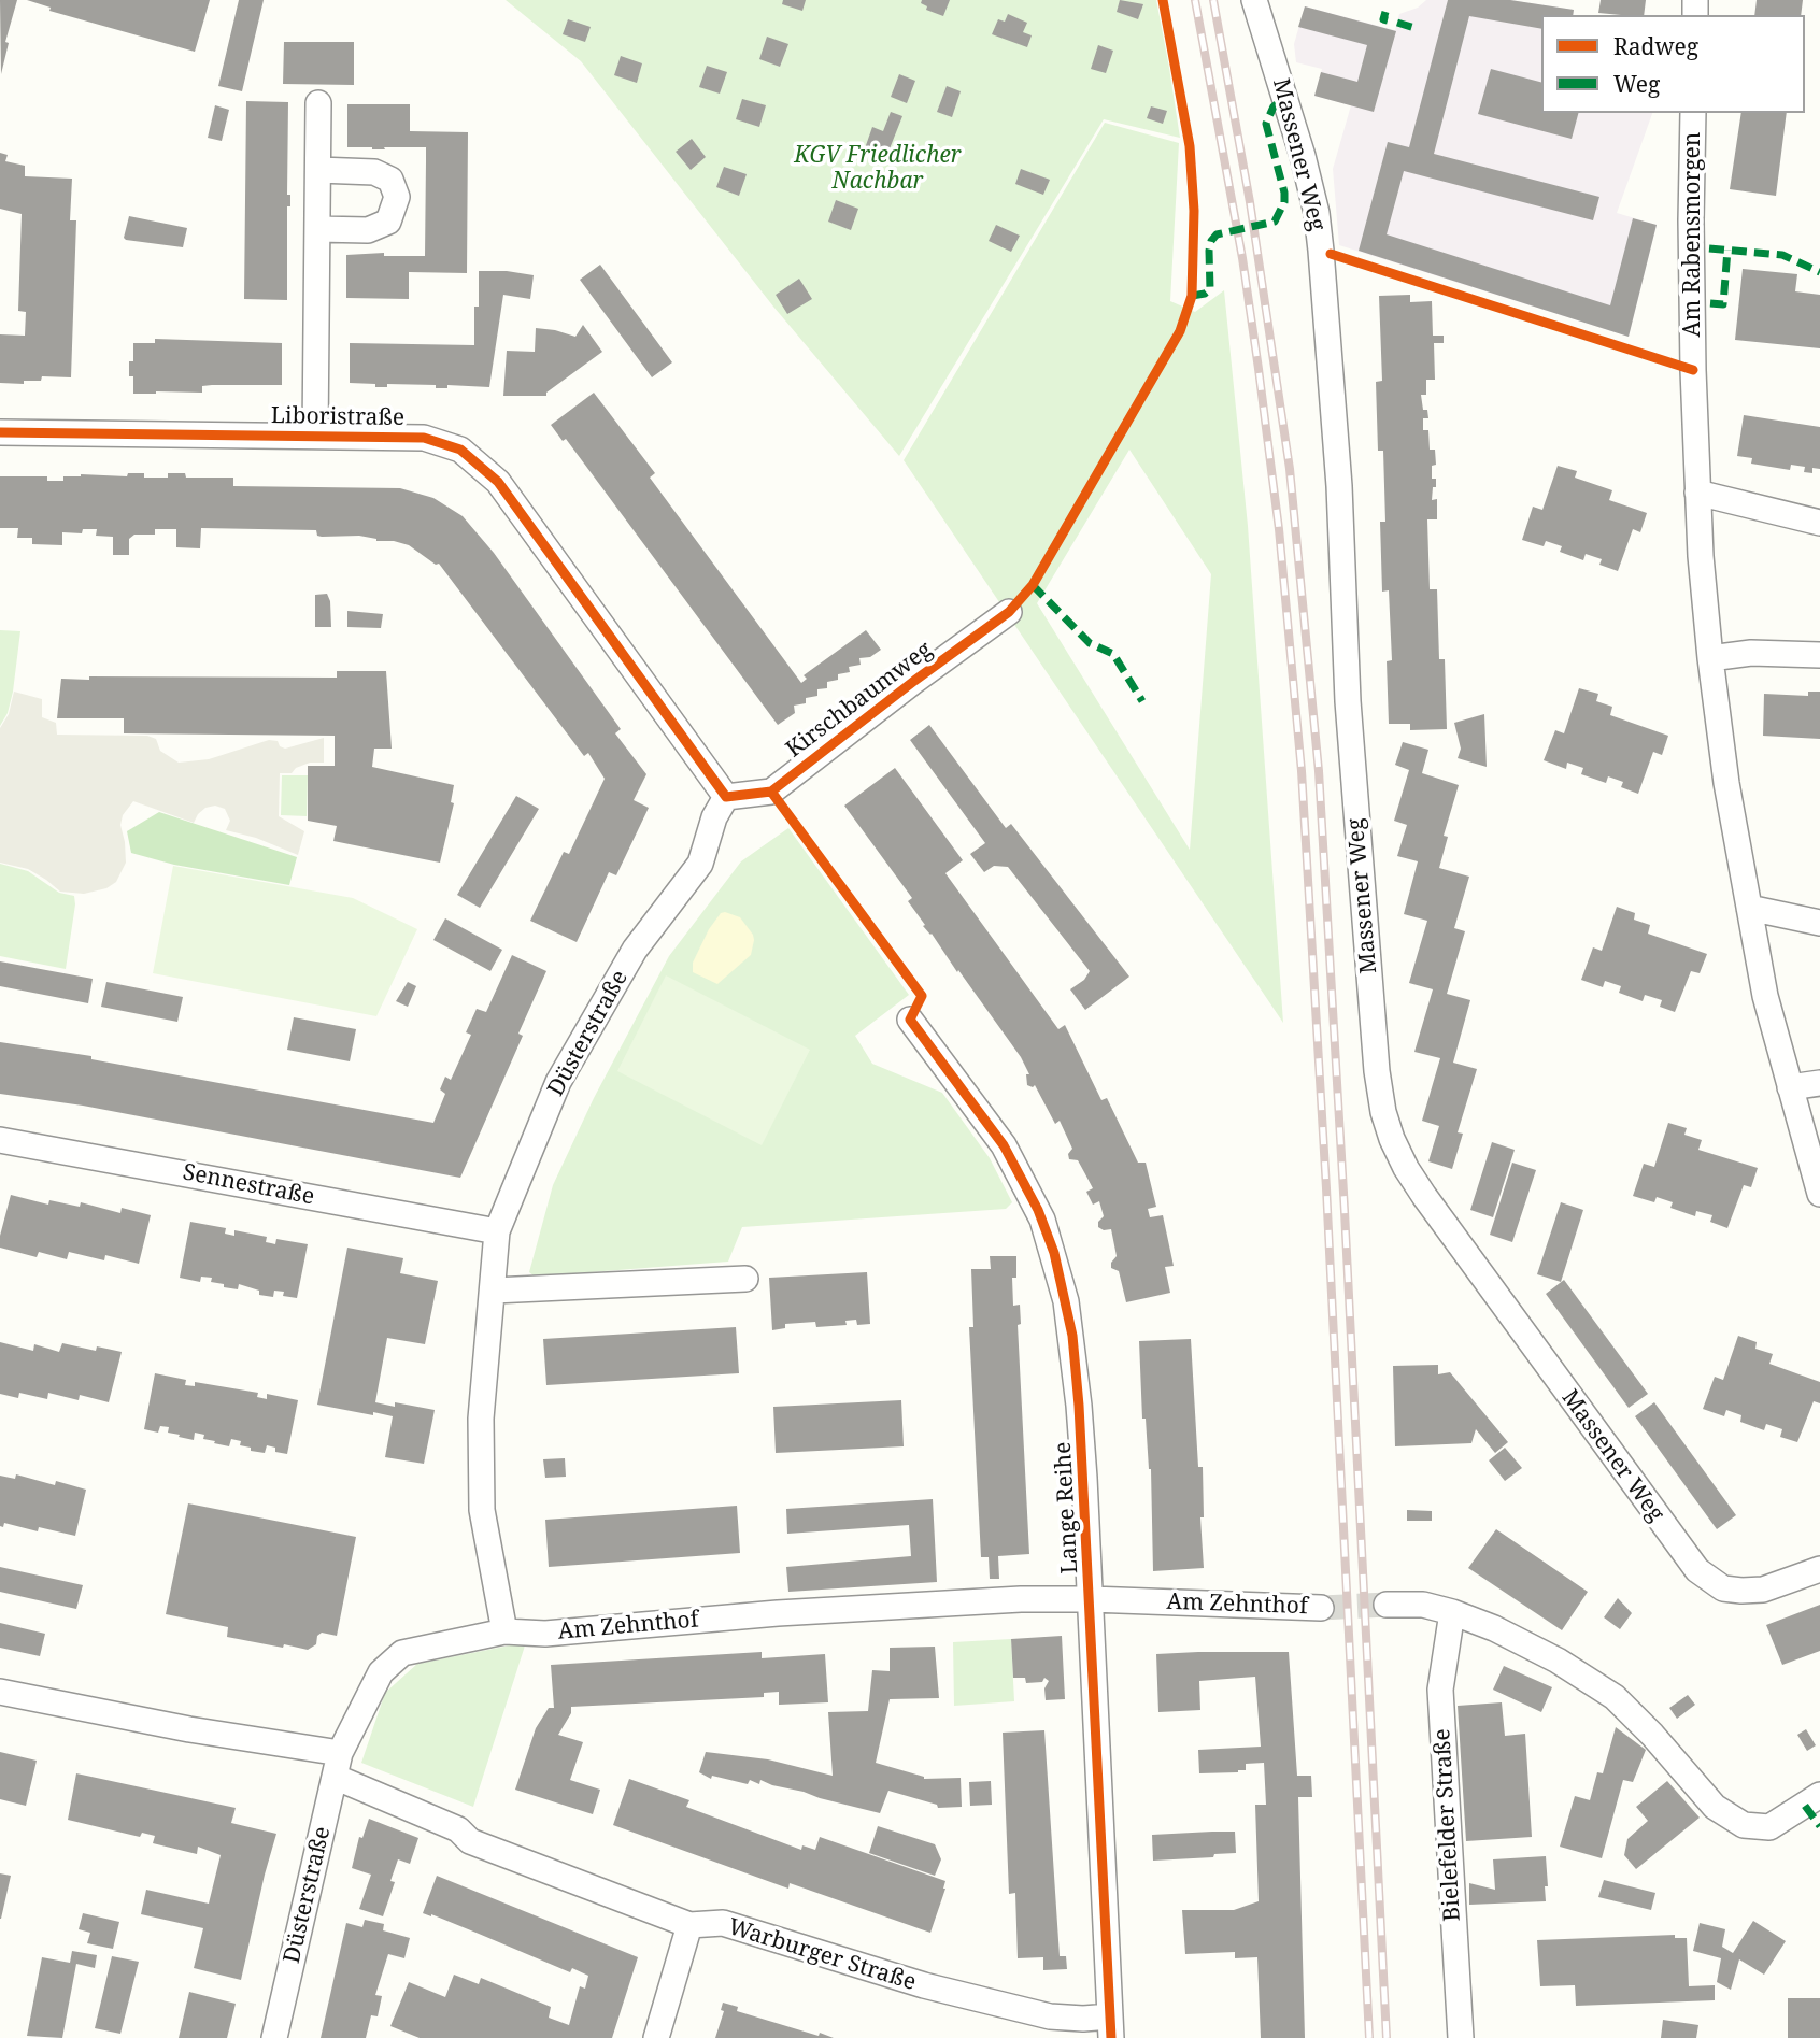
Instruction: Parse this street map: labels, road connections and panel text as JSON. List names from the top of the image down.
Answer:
{
  "streets": {
    "street": [
      "Massener Weg",
      "Am Rabensmorgen",
      "Liboristraße",
      "Kirschbaumweg",
      "Düsterstraße",
      "Sennestraße",
      "Lange Reihe",
      "Am Zehnthof",
      "Bielefelder Straße",
      "Warburger Straße"
    ]
  },
  "crossings": [
    ["Liboristraße", "Kirschbaumweg"],
    ["Liboristraße", "Düsterstraße"],
    ["Kirschbaumweg", "Düsterstraße"],
    ["Düsterstraße", "Sennestraße"],
    ["Düsterstraße", "Am Zehnthof"],
    ["Düsterstraße", "Warburger Straße"],
    ["Lange Reihe", "Am Zehnthof"],
    ["Lange Reihe", "Warburger Straße"]
  ],
  "parks": ["KGV Friedlicher Nachbar"],
  "legend": ["Radweg", "Weg"]
}
